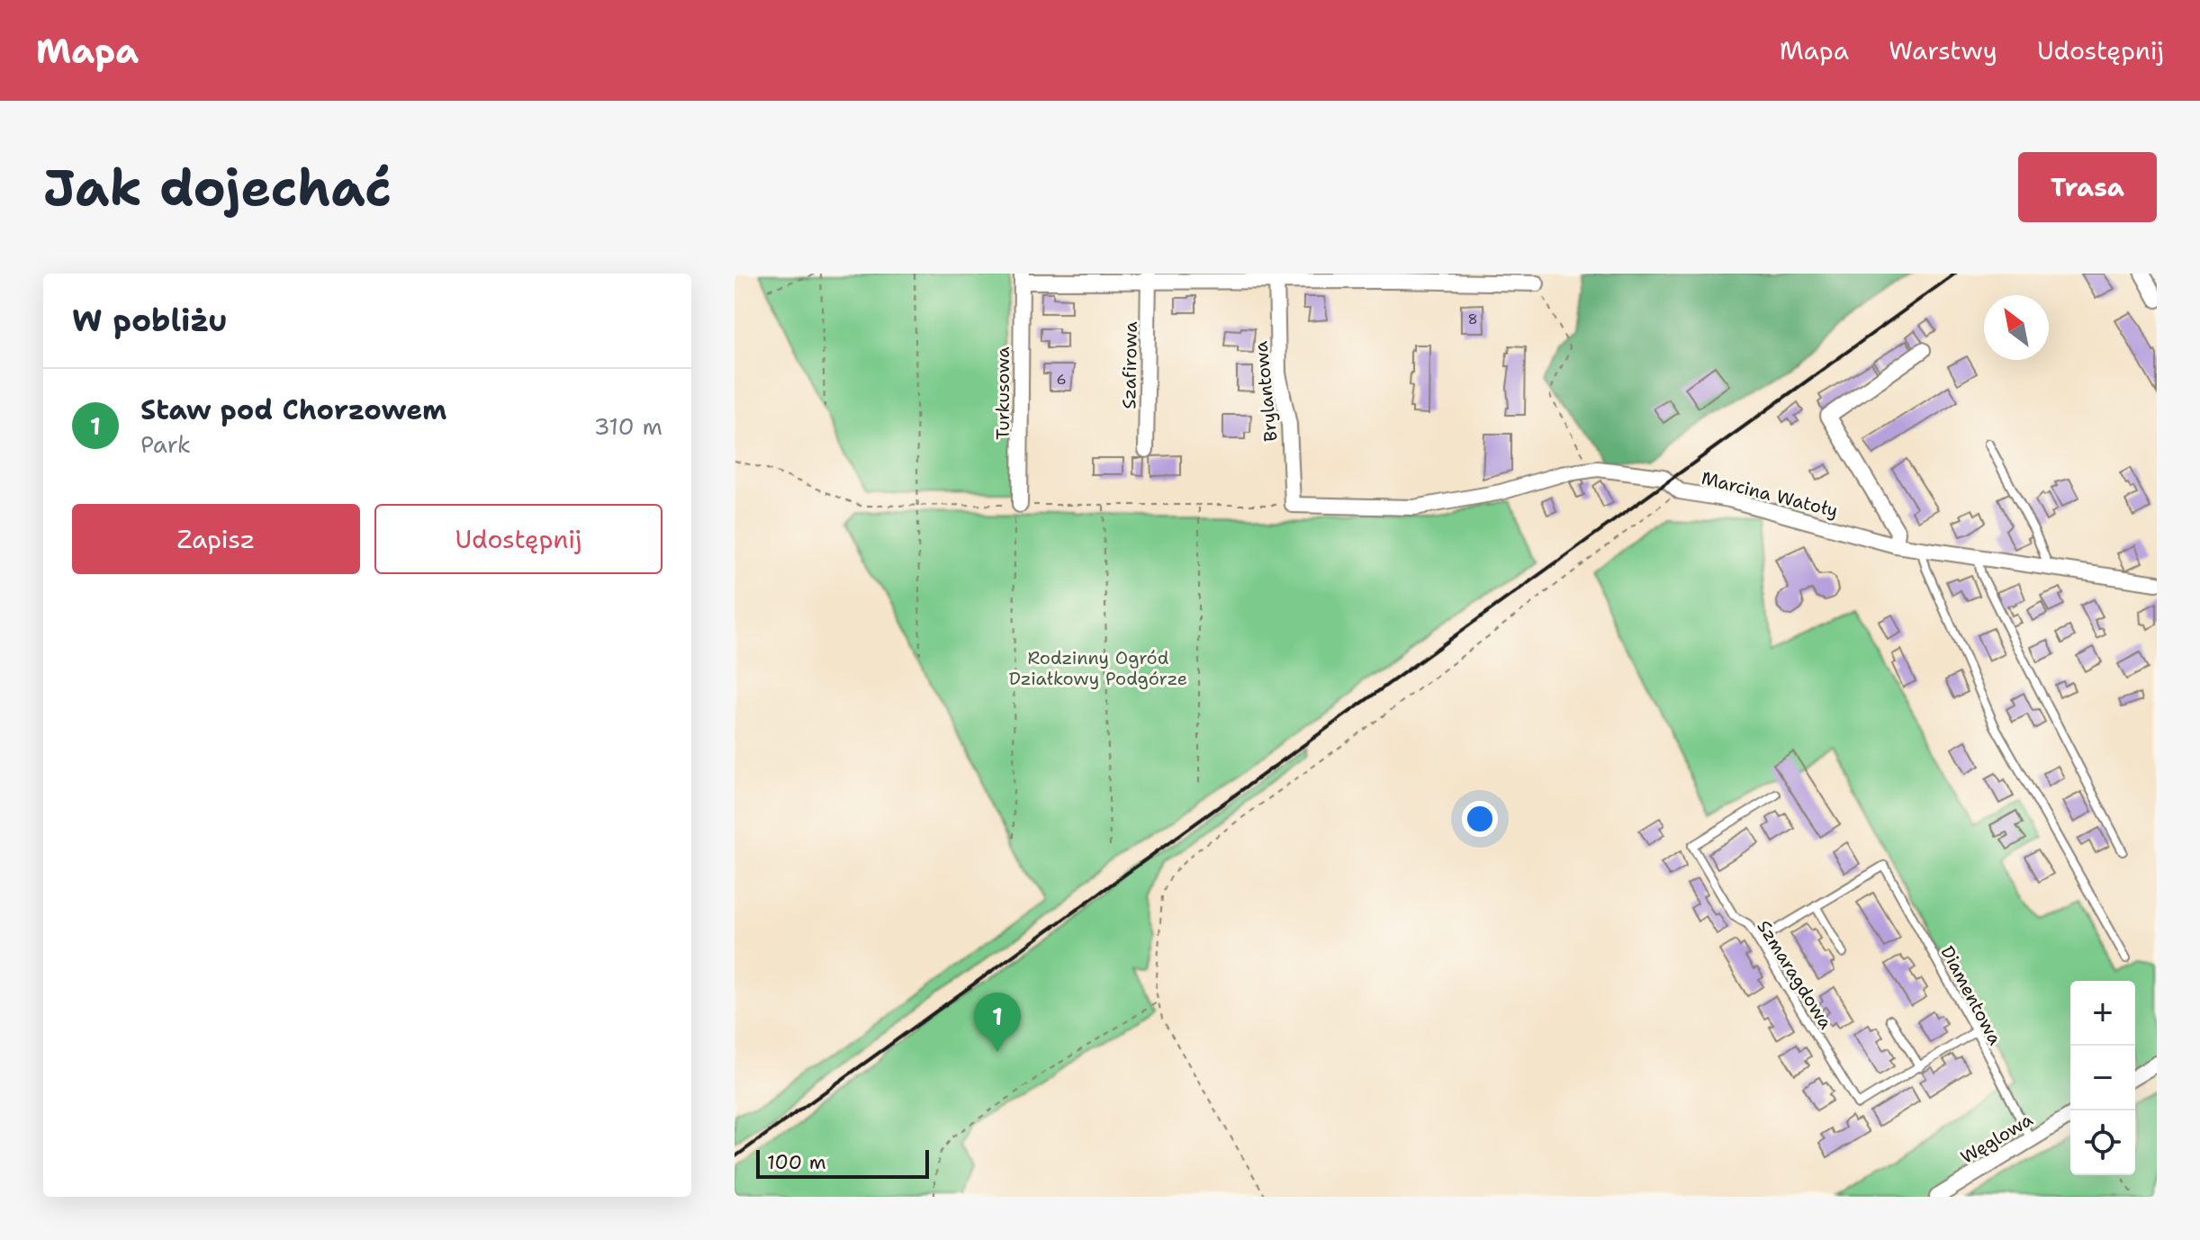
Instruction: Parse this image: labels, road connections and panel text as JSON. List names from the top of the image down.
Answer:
{
  "streets": {
    "street": [
      "Szafirowa",
      "Brylantowa",
      "Turkusowa",
      "Marcina Watoły",
      "Węglowa"
    ],
    "lane": ["Szmaragdowa", "Diamentowa"]
  },
  "crossings": [
    ["Szafirowa", "Turkusowa"],
    ["Brylantowa", "Marcina Watoły"],
    ["Diamentowa", "Węglowa"]
  ],
  "parks": ["Rodzinny Ogród Działkowy Podgórze"],
  "house_numbers": ["8", "6"],
  "scale_bar": "100 m",
  "north": "top left",
  "page": {
    "header": "Mapa",
    "nav": ["Mapa", "Warstwy", "Udostępnij"],
    "buttons": [
      "Trasa",
      ["Zapisz", "Udostępnij"]
    ],
    "title": "Jak dojechać",
    "heading": "W pobliżu",
    "list": [
      {
        "mark": "1",
        "name": "Staw pod Chorzowem",
        "note": "Park",
        "value": "310 m"
      }
    ],
    "map_buttons": ["+", "−"],
    "pins": "1",
    "scale": "100 m"
  }
}
